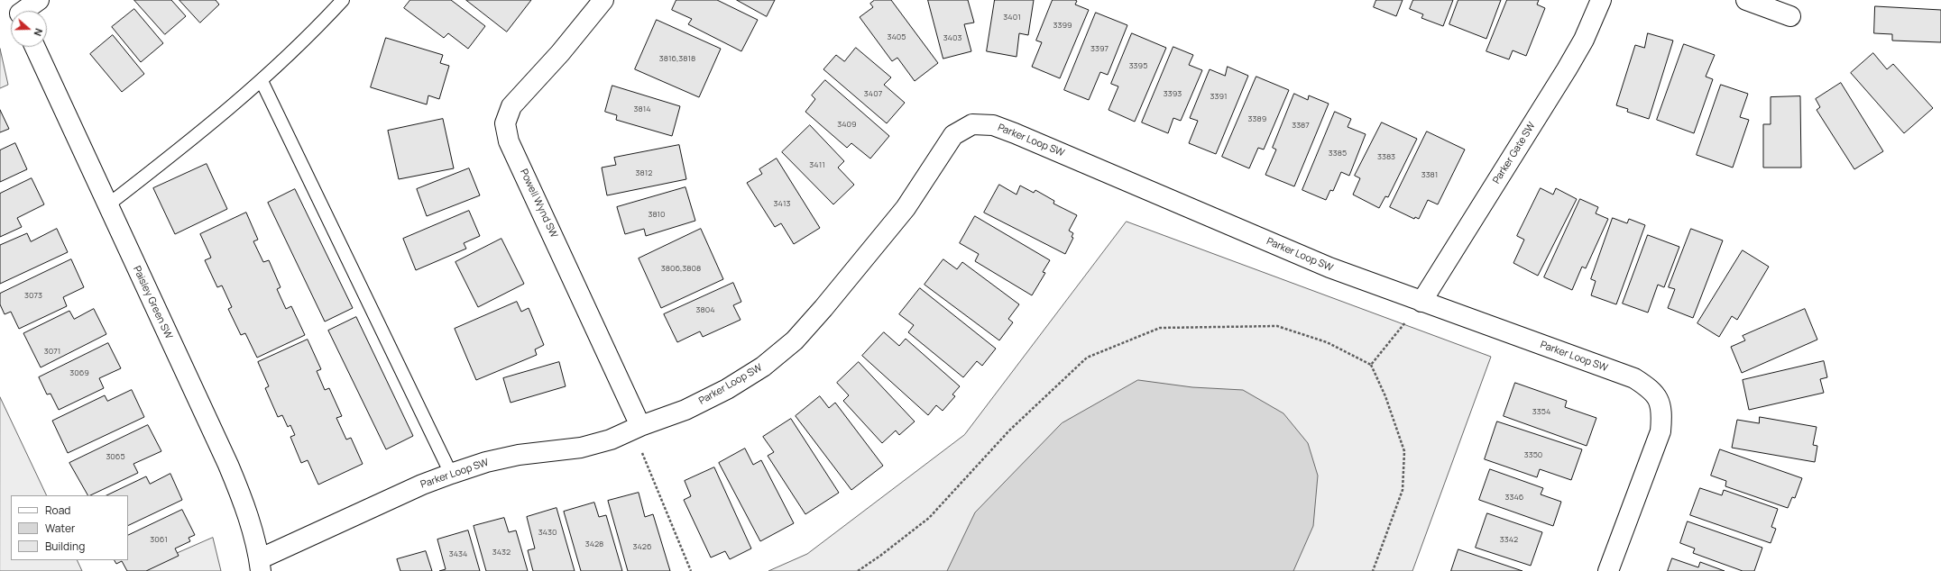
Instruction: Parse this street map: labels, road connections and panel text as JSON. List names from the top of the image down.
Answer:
{
  "streets": {
    "street": [
      "Parker Loop SW",
      "Parker Gate SW",
      "Powell Wynd SW",
      "Paisley Green SW"
    ]
  },
  "crossings": [
    ["Parker Loop SW", "Parker Gate SW"],
    ["Parker Loop SW", "Powell Wynd SW"],
    ["Parker Loop SW", "Paisley Green SW"]
  ],
  "house_numbers": [
    "3401",
    "3399",
    "3405",
    "3403",
    "3397",
    "3816,3818",
    "3395",
    "3407",
    "3393",
    "3391",
    "3814",
    "3389",
    "3409",
    "3387",
    "3385",
    "3383",
    "3411",
    "3812",
    "3381",
    "3413",
    "3810",
    "3806,3808",
    "3073",
    "3804",
    "3071",
    "3069",
    "3354",
    "3350",
    "3065",
    "3346",
    "3430",
    "3061",
    "3342",
    "3428",
    "3426",
    "3432",
    "3434"
  ],
  "legend": ["Road", "Water", "Building"],
  "north": "right"
}
